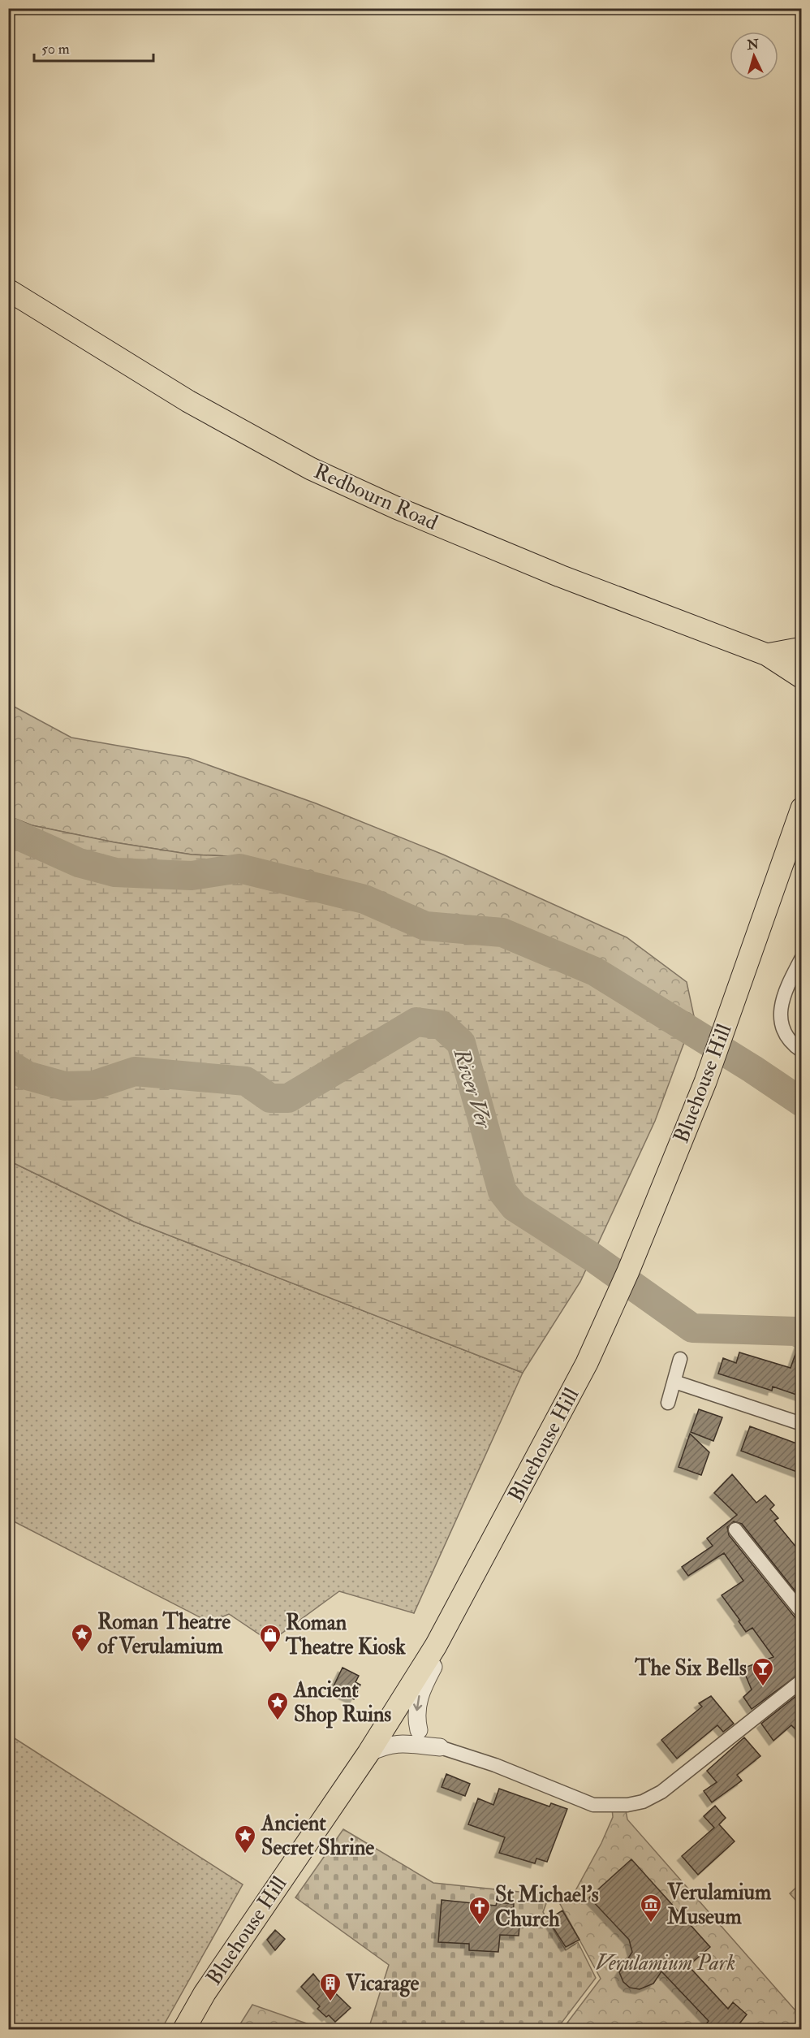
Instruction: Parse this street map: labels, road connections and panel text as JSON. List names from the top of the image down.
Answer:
{
  "streets": {
    "main road": ["Redbourn Road", "Bluehouse Hill"]
  },
  "water": ["River Ver"],
  "parks": ["Verulamium Park"],
  "places": {
    "place": ["Roman Theatre of Verulamium", "Ancient Shop Ruins", "Ancient Secret Shrine"],
    "shop": ["Roman Theatre Kiosk"],
    "bar": ["The Six Bells"],
    "museum": ["Verulamium Museum"],
    "church": ["St Michael's Church"],
    "building": ["Vicarage"]
  },
  "scale_bar": "50 m",
  "north": "top"
}
